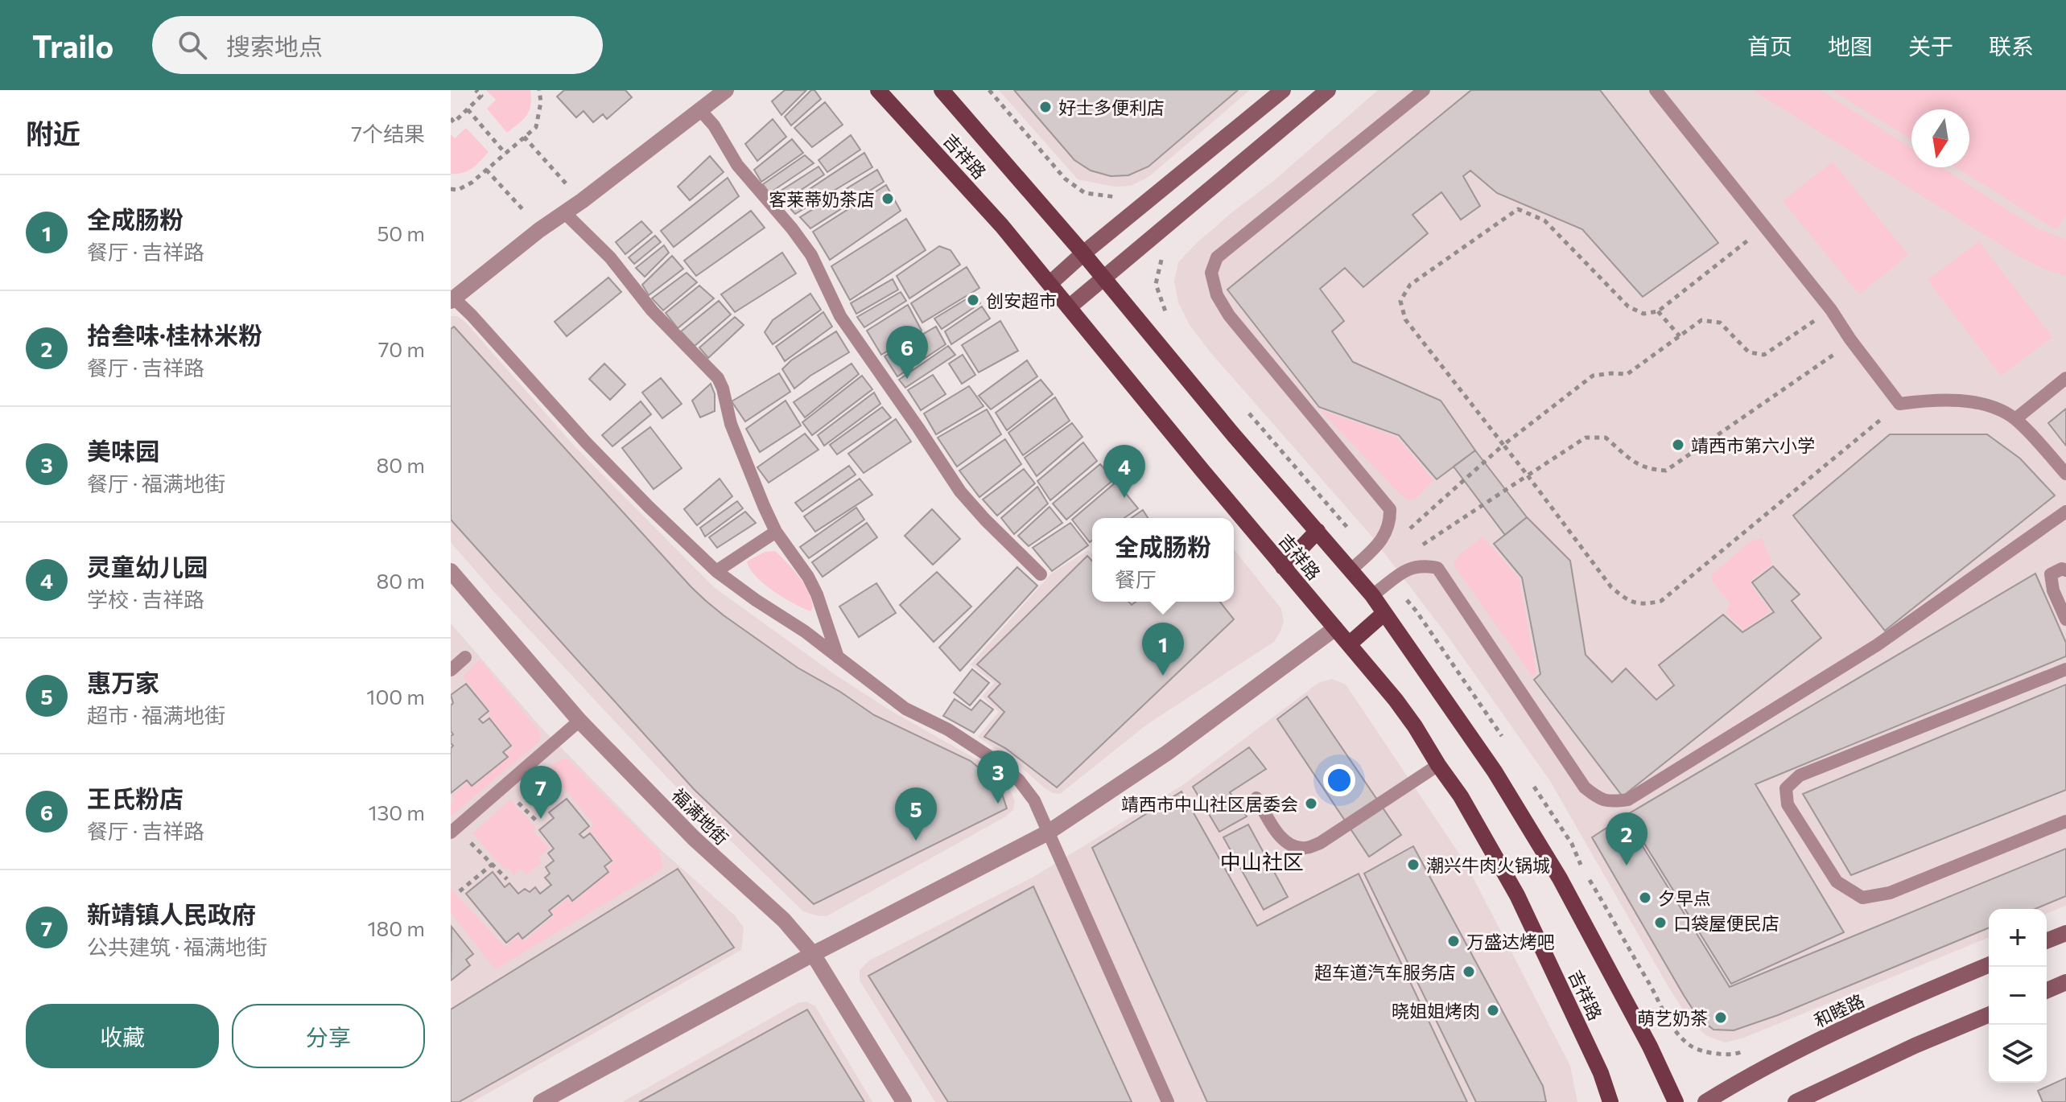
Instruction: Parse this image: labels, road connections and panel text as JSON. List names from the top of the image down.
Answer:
{
  "streets": {
    "main road": ["吉祥路"],
    "street": ["福满地街", "和睦路"]
  },
  "districts": ["中山社区"],
  "places": [
    "好士多便利店",
    "客莱蒂奶茶店",
    "创安超市",
    "靖西市第六小学",
    "靖西市中山社区居委会",
    "潮兴牛肉火锅城",
    "夕早点",
    "口袋屋便民店",
    "万盛达烤吧",
    "超车道汽车服务店",
    "晓姐姐烤肉",
    "萌艺奶茶"
  ],
  "north": "bottom",
  "page": {
    "header": "Trailo",
    "search": "搜索地点",
    "nav": [
      "首页",
      "地图",
      "关于",
      "联系"
    ],
    "heading": ["附近", "7个结果"],
    "list": [
      {
        "mark": "1",
        "name": "全成肠粉",
        "note": "餐厅 · 吉祥路",
        "value": "50 m"
      },
      {
        "mark": "2",
        "name": "拾叁味·桂林米粉",
        "note": "餐厅 · 吉祥路",
        "value": "70 m"
      },
      {
        "mark": "3",
        "name": "美味园",
        "note": "餐厅 · 福满地街",
        "value": "80 m"
      },
      {
        "mark": "4",
        "name": "灵童幼儿园",
        "note": "学校 · 吉祥路",
        "value": "80 m"
      },
      {
        "mark": "5",
        "name": "惠万家",
        "note": "超市 · 福满地街",
        "value": "100 m"
      },
      {
        "mark": "6",
        "name": "王氏粉店",
        "note": "餐厅 · 吉祥路",
        "value": "130 m"
      },
      {
        "mark": "7",
        "name": "新靖镇人民政府",
        "note": "公共建筑 · 福满地街",
        "value": "180 m"
      }
    ],
    "pins": [
      "6",
      "4",
      "1",
      "3",
      "7",
      "5",
      "2"
    ],
    "popup": ["全成肠粉", "餐厅"],
    "map_buttons": ["+", "−"],
    "buttons": ["收藏", "分享"]
  }
}
